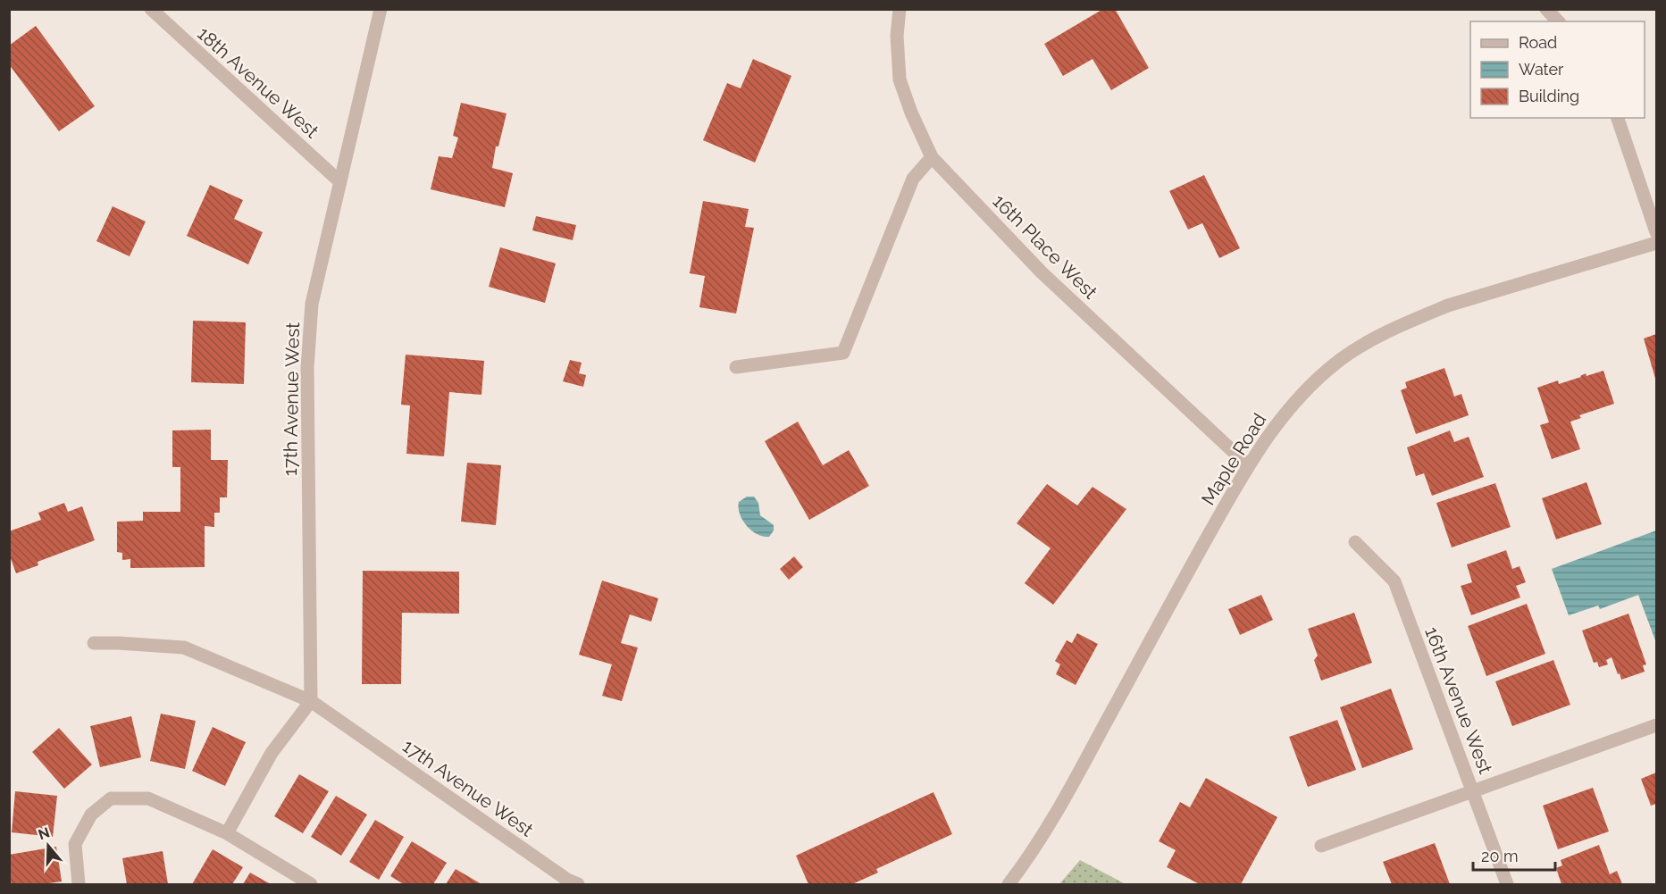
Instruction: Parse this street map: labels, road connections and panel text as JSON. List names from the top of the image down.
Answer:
{
  "streets": {
    "street": [
      "18th Avenue West",
      "16th Place West",
      "17th Avenue West",
      "Maple Road",
      "16th Avenue West"
    ]
  },
  "crossings": [
    ["18th Avenue West", "17th Avenue West"],
    ["16th Place West", "Maple Road"]
  ],
  "legend": ["Road", "Water", "Building"],
  "scale_bar": "20 m",
  "north": "top"
}
